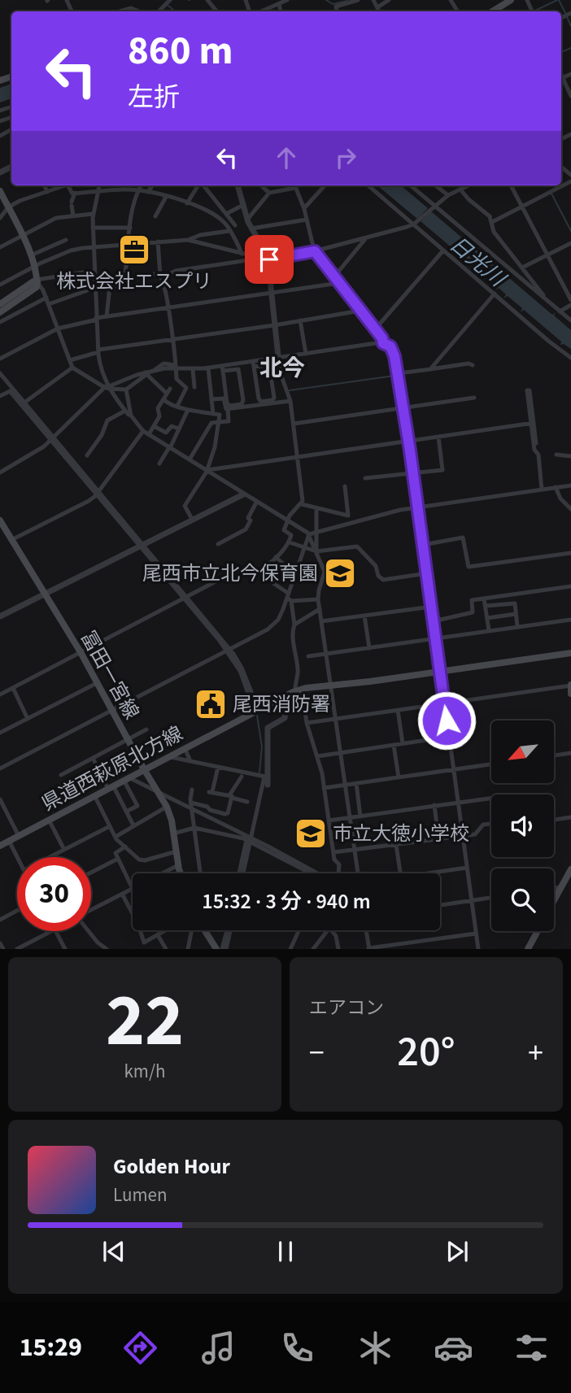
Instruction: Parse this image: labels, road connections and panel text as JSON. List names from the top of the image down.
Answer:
{
  "streets": {
    "main road": ["冨田一宮線", "県道西萩原北方線"]
  },
  "crossings": [
    ["冨田一宮線", "県道西萩原北方線"]
  ],
  "districts": ["北今"],
  "water": ["日光川"],
  "places": {
    "office": ["株式会社エスプリ"],
    "school or university": ["尾西市立北今保育園", "市立大徳小学校"],
    "public building": ["尾西消防署"]
  },
  "north": "bottom left",
  "page": {
    "turn": ["860 m", "左折"],
    "limit": "30",
    "trip": "15:32 · 3 分 · 940 m",
    "tile": [
      ["22", "km/h"],
      "エアコン"
    ],
    "heat": ["−", "20°", "+"],
    "song": ["Golden Hour", "Lumen"],
    "tabs": "15:29"
  }
}
